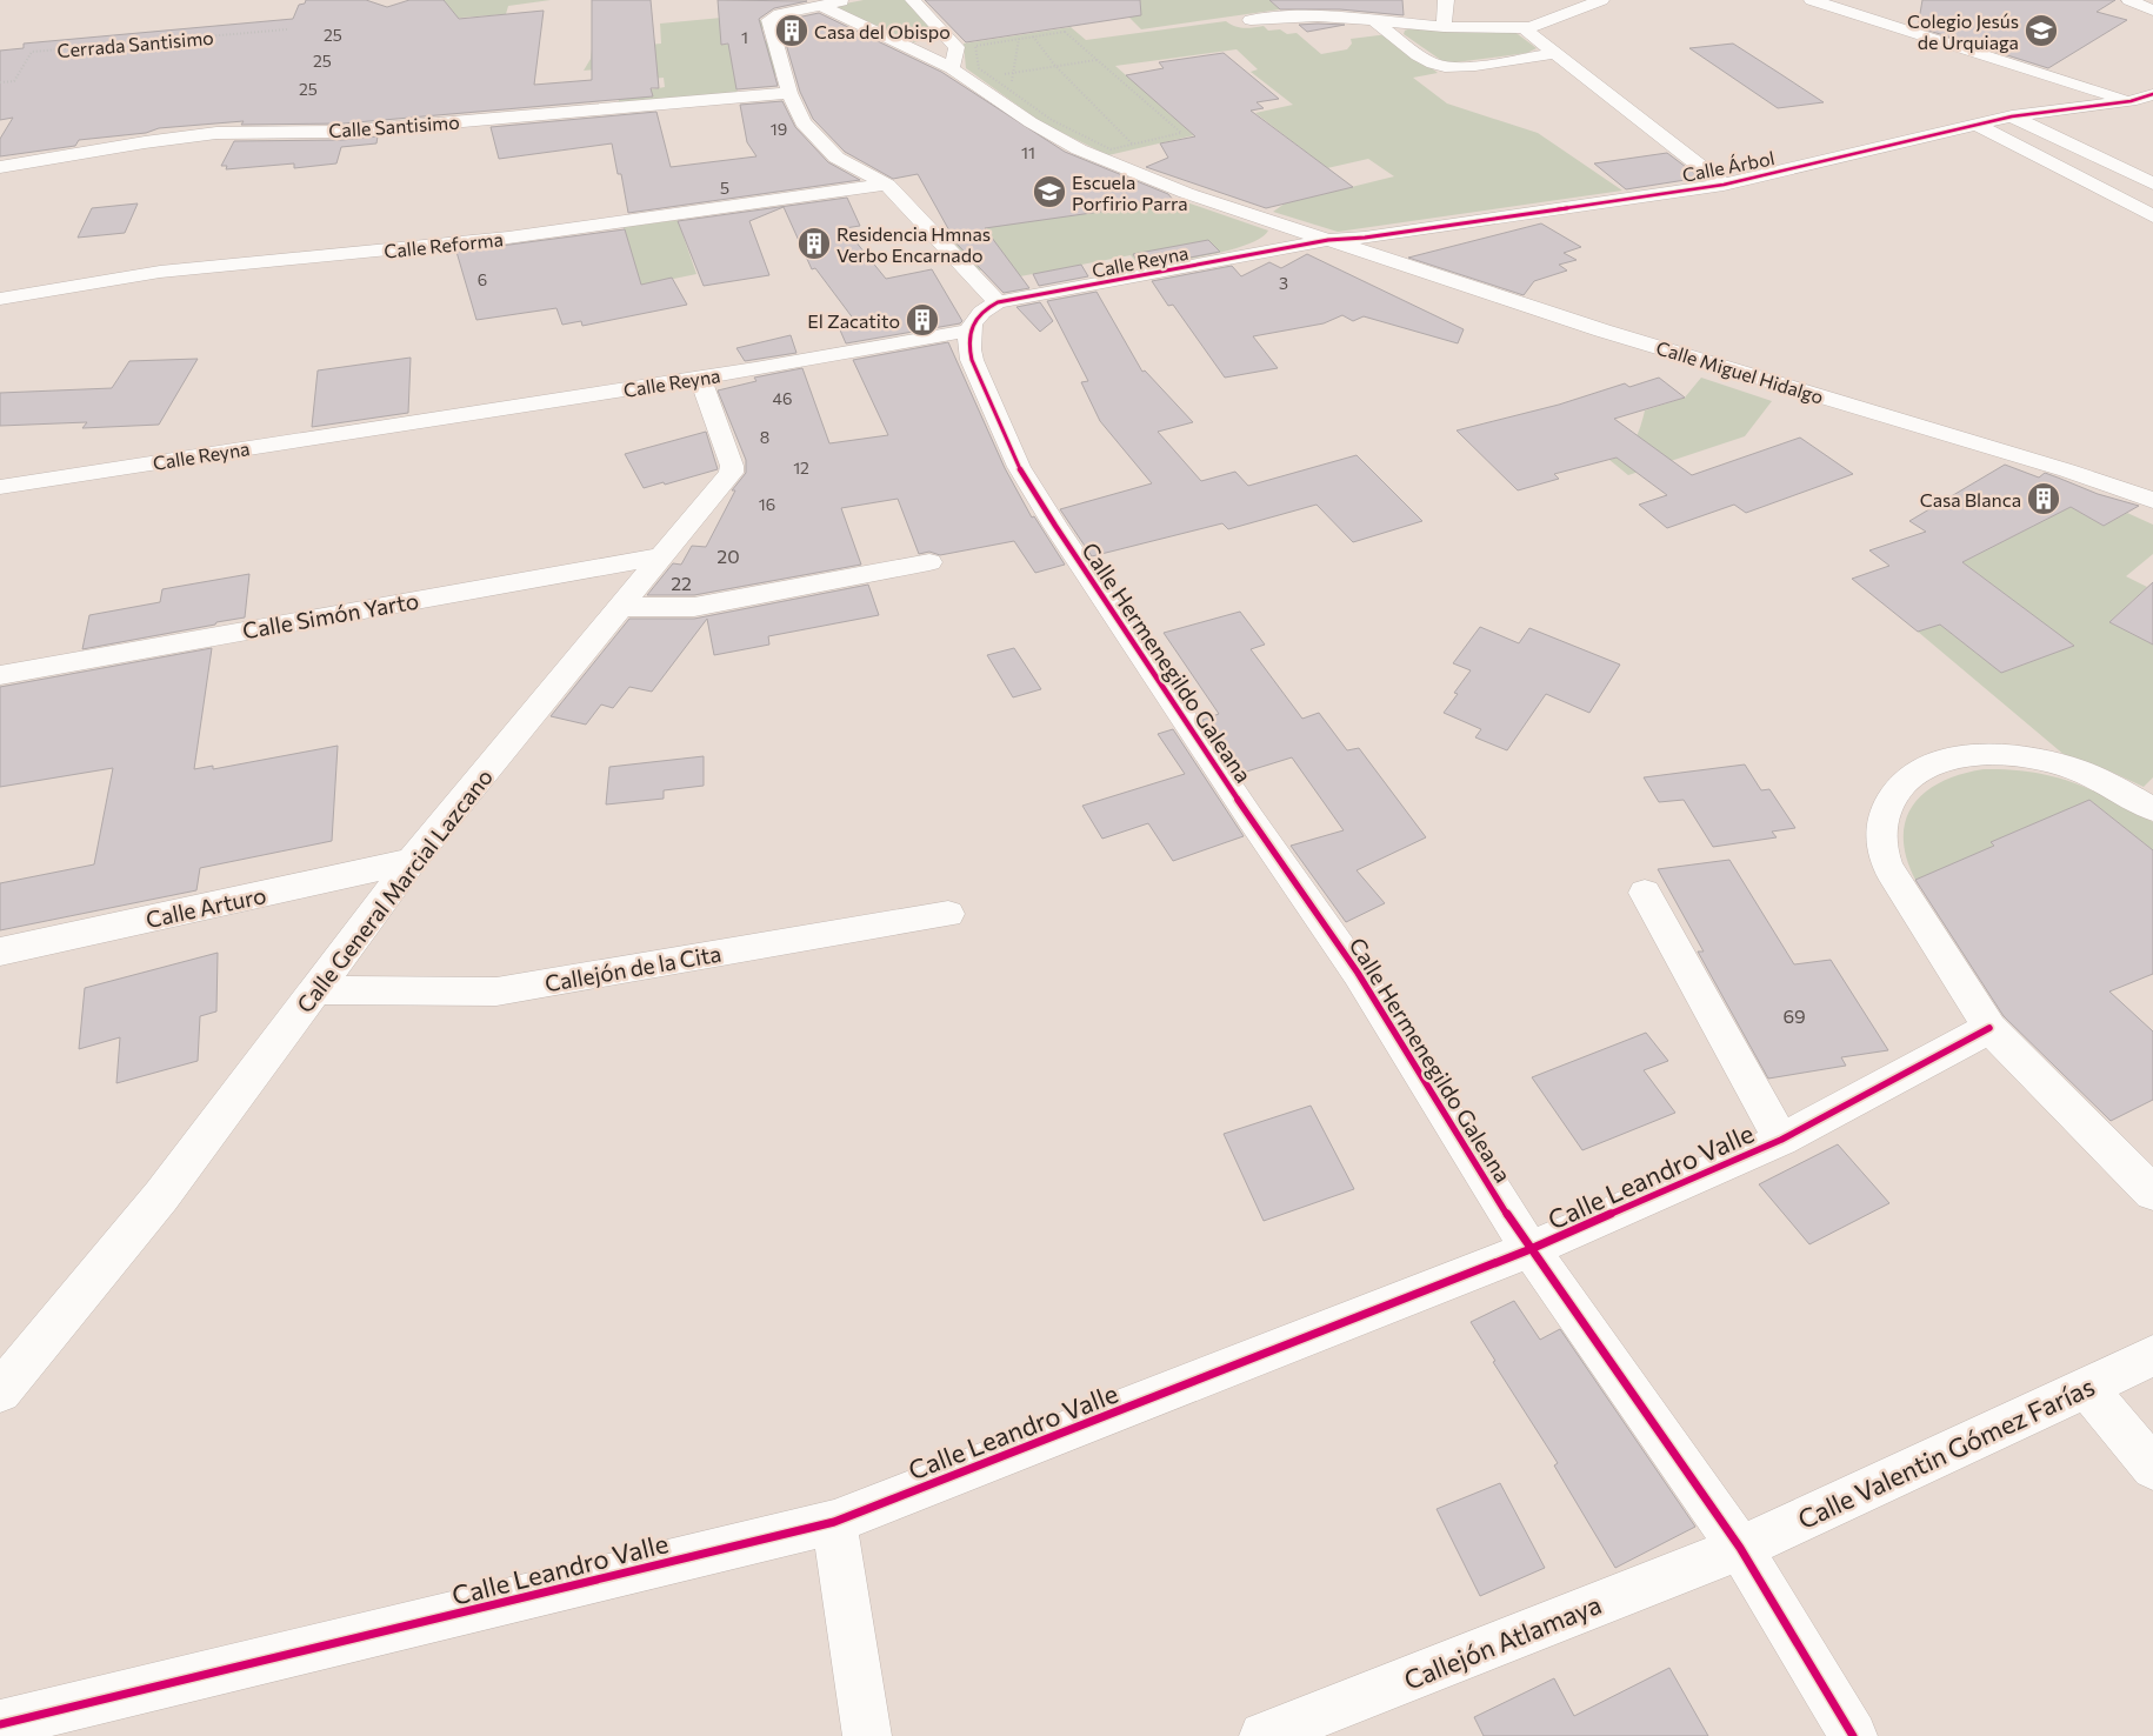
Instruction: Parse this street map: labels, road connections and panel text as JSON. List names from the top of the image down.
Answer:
{
  "streets": {
    "street": [
      "Calle Santisimo",
      "Calle Árbol",
      "Calle Reforma",
      "Calle Reyna",
      "Calle Miguel Hidalgo",
      "Calle Simón Yarto",
      "Calle Hermenegildo Galeana",
      "Calle General Marcial Lazcano",
      "Calle Arturo",
      "Callejón de la Cita",
      "Calle Leandro Valle",
      "Calle Valentin Gómez Farías",
      "Callejón Atlamaya"
    ],
    "path": ["Cerrada Santisimo"]
  },
  "crossings": [
    ["Calle Árbol", "Calle Reyna"],
    ["Calle Árbol", "Calle Miguel Hidalgo"],
    ["Calle Reyna", "Calle Miguel Hidalgo"],
    ["Calle Reyna", "Calle Hermenegildo Galeana"],
    ["Calle Reyna", "Calle General Marcial Lazcano"],
    ["Calle Simón Yarto", "Calle General Marcial Lazcano"],
    ["Calle Hermenegildo Galeana", "Calle Leandro Valle"],
    ["Calle Hermenegildo Galeana", "Calle Valentin Gómez Farías"],
    ["Calle Hermenegildo Galeana", "Callejón Atlamaya"],
    ["Calle General Marcial Lazcano", "Calle Arturo"],
    ["Calle General Marcial Lazcano", "Callejón de la Cita"],
    ["Calle Valentin Gómez Farías", "Callejón Atlamaya"]
  ],
  "places": {
    "building": [
      "Casa del Obispo",
      "Residencia Hmnas Verbo Encarnado",
      "El Zacatito",
      "Casa Blanca"
    ],
    "school or university": ["Colegio Jesús de Urquiaga", "Escuela Porfirio Parra"]
  },
  "house_numbers": [
    "25",
    "1",
    "25",
    "25",
    "19",
    "11",
    "5",
    "6",
    "3",
    "46",
    "8",
    "12",
    "16",
    "20",
    "22",
    "69"
  ]
}
